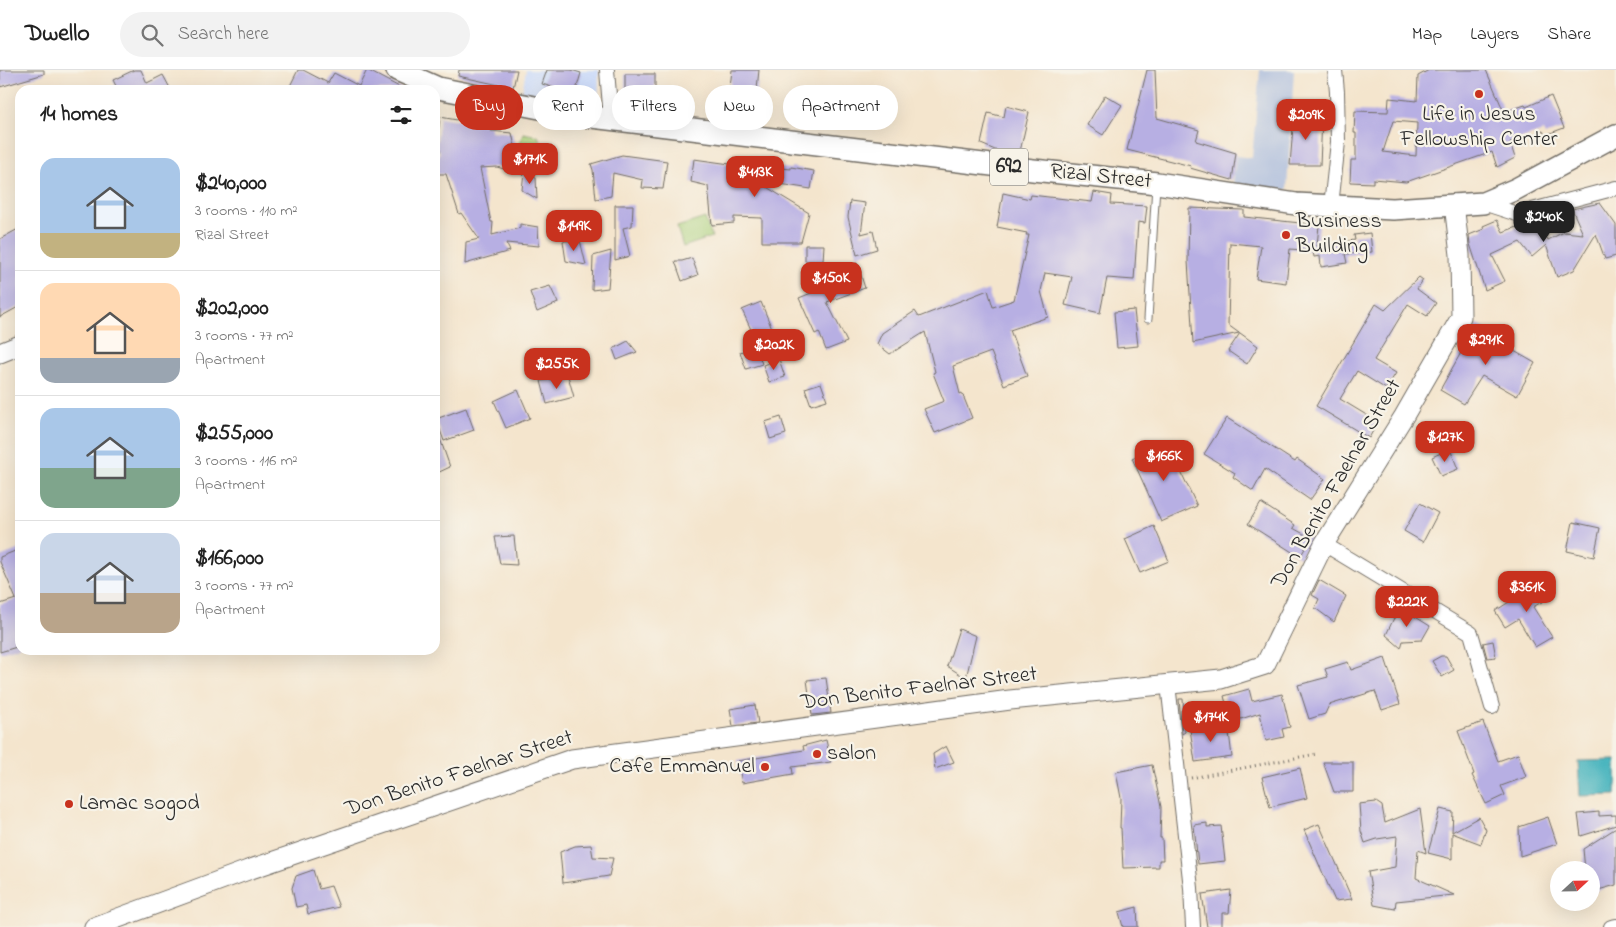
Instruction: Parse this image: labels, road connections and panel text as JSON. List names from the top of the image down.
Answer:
{
  "streets": {
    "main road": ["692", "Rizal Street"],
    "street": ["Don Benito Faelnar Street"]
  },
  "crossings": [
    ["Rizal Street", "Don Benito Faelnar Street"]
  ],
  "places": [
    "Life in Jesus Fellowship Center",
    "Business Building",
    "salon",
    "Cafe Emmanuel",
    "Lamac sogod"
  ],
  "north": "right",
  "page": {
    "header": "Dwello",
    "search": "Search here",
    "nav": ["Map", "Layers", "Share"],
    "chip": [
      "Buy",
      "Rent",
      "Filters",
      "New",
      "Apartment"
    ],
    "heading": "14 homes",
    "price": [
      "$209K",
      "$171K",
      "$413K",
      "$240K",
      "$149K",
      "$150K",
      "$291K",
      "$202K",
      "$255K",
      "$127K",
      "$166K",
      "$361K",
      "$222K",
      "$174K"
    ],
    "list": [
      {
        "name": "$240,000",
        "note": "3 rooms · 110 m² · Rizal Street"
      },
      {
        "name": "$202,000",
        "note": "3 rooms · 77 m² · Apartment"
      },
      {
        "name": "$255,000",
        "note": "3 rooms · 116 m² · Apartment"
      },
      {
        "name": "$166,000",
        "note": "3 rooms · 77 m² · Apartment"
      }
    ]
  }
}
